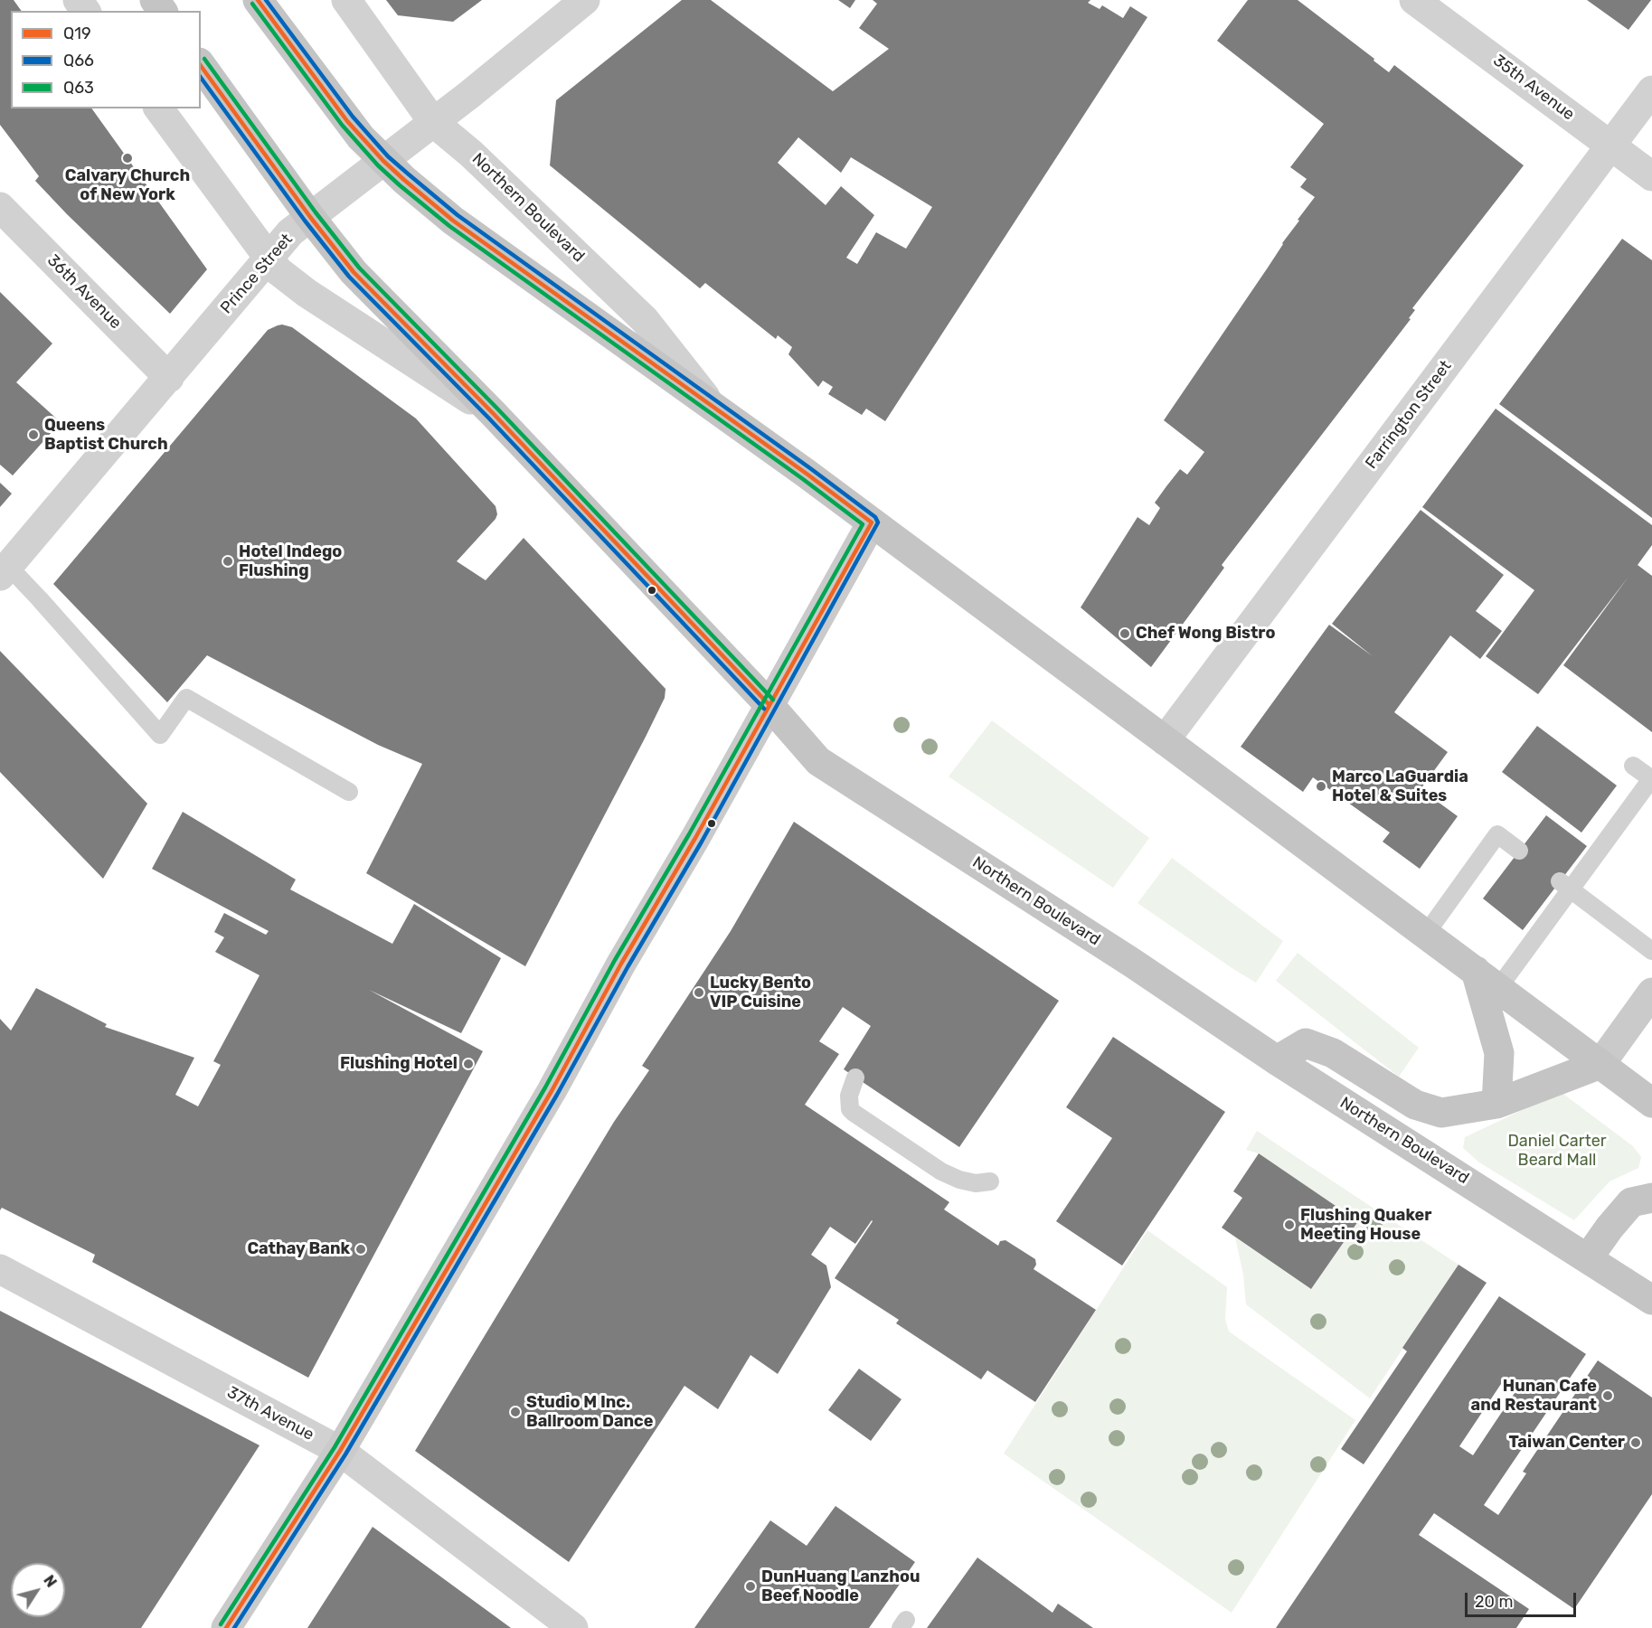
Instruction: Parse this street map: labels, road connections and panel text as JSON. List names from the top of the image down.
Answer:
{
  "streets": {
    "main road": ["Northern Boulevard"],
    "street": [
      "35th Avenue",
      "Prince Street",
      "36th Avenue",
      "Farrington Street",
      "37th Avenue"
    ]
  },
  "crossings": [
    ["35th Avenue", "Farrington Street"],
    ["Northern Boulevard", "Prince Street"],
    ["Northern Boulevard", "Farrington Street"],
    ["Prince Street", "36th Avenue"]
  ],
  "parks": ["Daniel Carter Beard Mall"],
  "places": [
    "Calvary Church of New York",
    "Queens Baptist Church",
    "Hotel Indego Flushing",
    "Chef Wong Bistro",
    "Marco LaGuardia Hotel & Suites",
    "Lucky Bento VIP Cuisine",
    "Flushing Hotel",
    "Flushing Quaker Meeting House",
    "Cathay Bank",
    "Hunan Cafe and Restaurant",
    "Studio M Inc. Ballroom Dance",
    "Taiwan Center",
    "DunHuang Lanzhou Beef Noodle"
  ],
  "lines": ["transit line Q19", "transit line Q66", "transit line Q63"],
  "legend": ["Q19", "Q66", "Q63"],
  "scale_bar": "20 m",
  "north": "top right"
}
